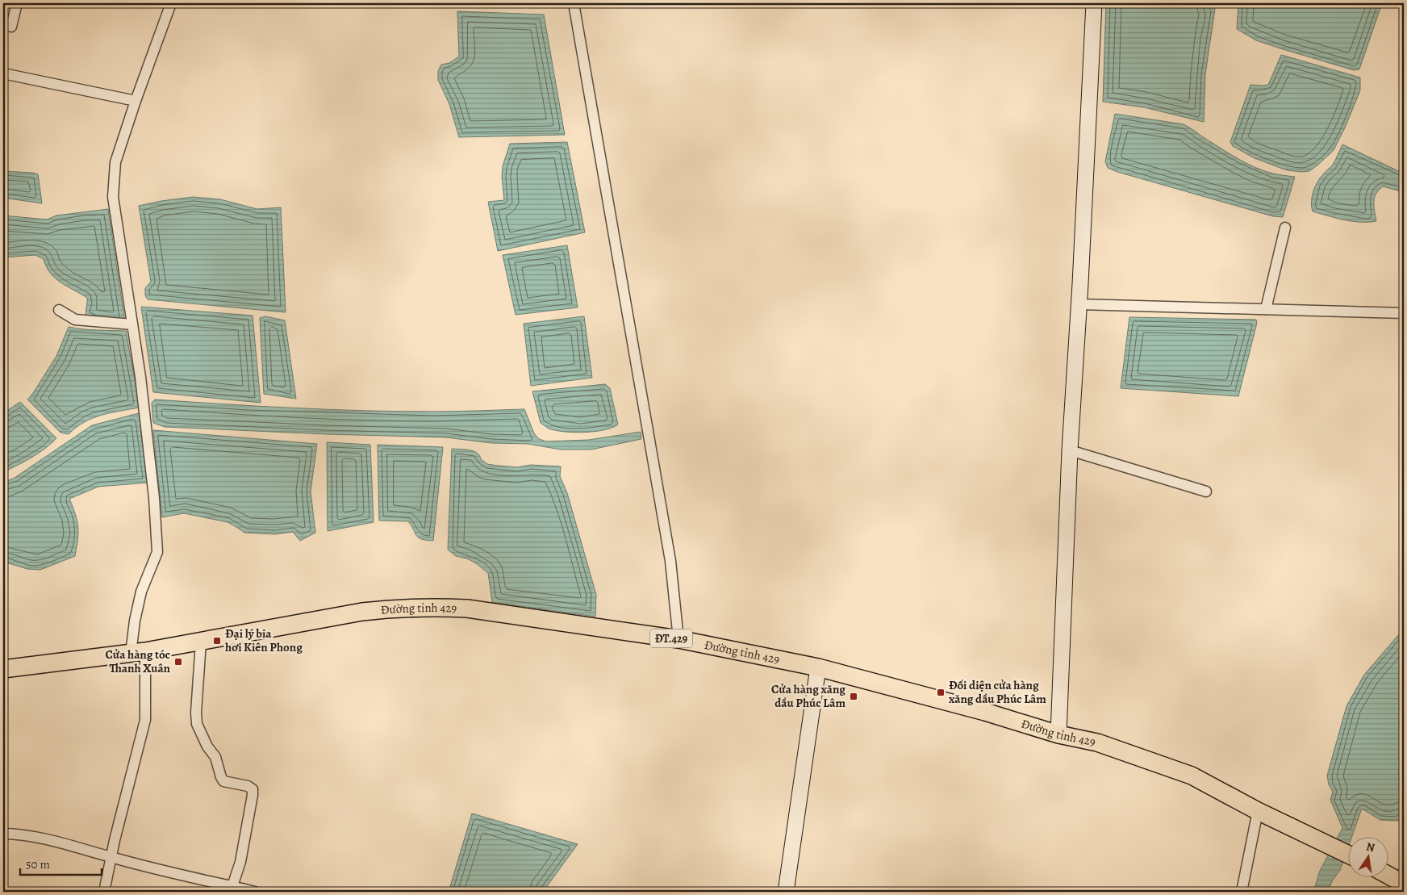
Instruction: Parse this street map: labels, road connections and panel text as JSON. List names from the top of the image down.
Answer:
{
  "streets": {
    "main road": ["Đường tỉnh 429", "ĐT.429"]
  },
  "places": {
    "transit": [
      "Đại lý bia hơi Kiên Phong",
      "Cửa hàng tóc Thanh Xuân",
      "Đối diện cửa hàng xăng dầu Phúc Lâm",
      "Cửa hàng xăng dầu Phúc Lâm"
    ]
  },
  "scale_bar": "50 m",
  "north": "top"
}
